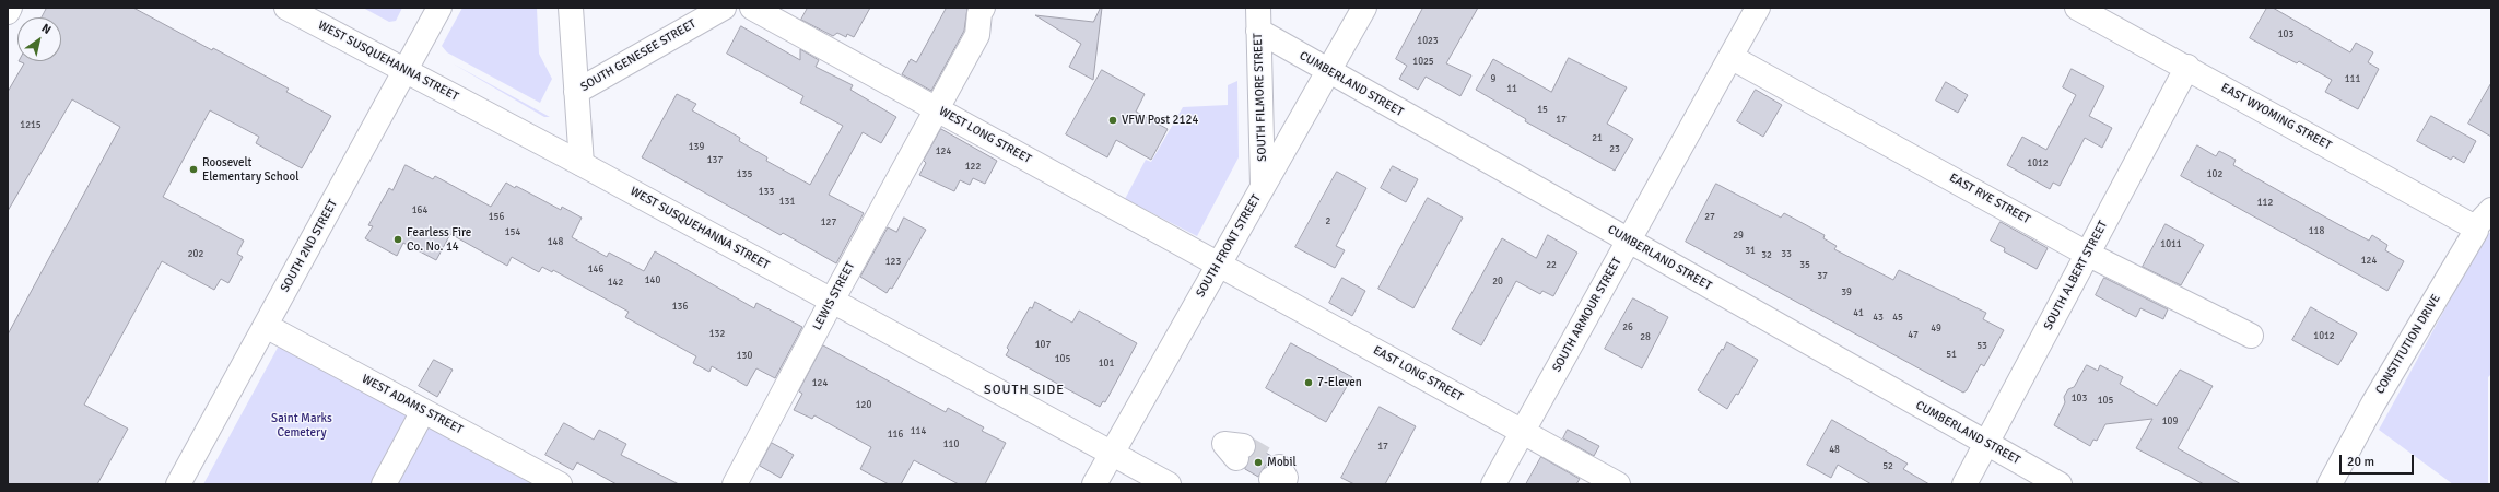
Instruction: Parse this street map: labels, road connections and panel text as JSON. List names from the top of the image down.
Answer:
{
  "streets": {
    "street": [
      "SOUTH GENESEE STREET",
      "WEST SUSQUEHANNA STREET",
      "CUMBERLAND STREET",
      "SOUTH FILMORE STREET",
      "EAST WYOMING STREET",
      "WEST LONG STREET",
      "EAST RYE STREET",
      "SOUTH 2ND STREET",
      "SOUTH FRONT STREET",
      "SOUTH ALBERT STREET",
      "LEWIS STREET",
      "SOUTH ARMOUR STREET",
      "CONSTITUTION DRIVE",
      "EAST LONG STREET",
      "WEST ADAMS STREET"
    ]
  },
  "crossings": [
    ["WEST SUSQUEHANNA STREET", "SOUTH 2ND STREET"],
    ["WEST SUSQUEHANNA STREET", "SOUTH FRONT STREET"],
    ["WEST SUSQUEHANNA STREET", "LEWIS STREET"],
    ["CUMBERLAND STREET", "SOUTH FILMORE STREET"],
    ["CUMBERLAND STREET", "SOUTH FRONT STREET"],
    ["CUMBERLAND STREET", "SOUTH ALBERT STREET"],
    ["CUMBERLAND STREET", "SOUTH ARMOUR STREET"],
    ["SOUTH FILMORE STREET", "SOUTH FRONT STREET"],
    ["EAST WYOMING STREET", "SOUTH ALBERT STREET"],
    ["EAST WYOMING STREET", "CONSTITUTION DRIVE"],
    ["WEST LONG STREET", "SOUTH FRONT STREET"],
    ["WEST LONG STREET", "LEWIS STREET"],
    ["WEST LONG STREET", "EAST LONG STREET"],
    ["EAST RYE STREET", "SOUTH ALBERT STREET"],
    ["EAST RYE STREET", "SOUTH ARMOUR STREET"],
    ["SOUTH 2ND STREET", "WEST ADAMS STREET"],
    ["SOUTH FRONT STREET", "EAST LONG STREET"],
    ["SOUTH ARMOUR STREET", "EAST LONG STREET"]
  ],
  "districts": ["SOUTH SIDE"],
  "parks": ["Saint Marks Cemetery"],
  "places": [
    "VFW Post 2124",
    "Roosevelt Elementary School",
    "Fearless Fire Co. No. 14",
    "7-Eleven",
    "Mobil"
  ],
  "house_numbers": [
    "103",
    "1023",
    "1025",
    "9",
    "111",
    "11",
    "15",
    "17",
    "1215",
    "21",
    "139",
    "23",
    "124",
    "137",
    "1012",
    "122",
    "135",
    "102",
    "133",
    "131",
    "112",
    "164",
    "156",
    "27",
    "2",
    "127",
    "118",
    "154",
    "29",
    "148",
    "1011",
    "31",
    "202",
    "33",
    "32",
    "124",
    "123",
    "22",
    "35",
    "146",
    "37",
    "140",
    "20",
    "142",
    "39",
    "136",
    "41",
    "43",
    "45",
    "26",
    "49",
    "132",
    "47",
    "1012",
    "28",
    "107",
    "53",
    "51",
    "130",
    "105",
    "101",
    "124",
    "103",
    "105",
    "120",
    "109",
    "114",
    "116",
    "110",
    "17",
    "48",
    "52"
  ],
  "scale_bar": "20 m",
  "north": "top right"
}
